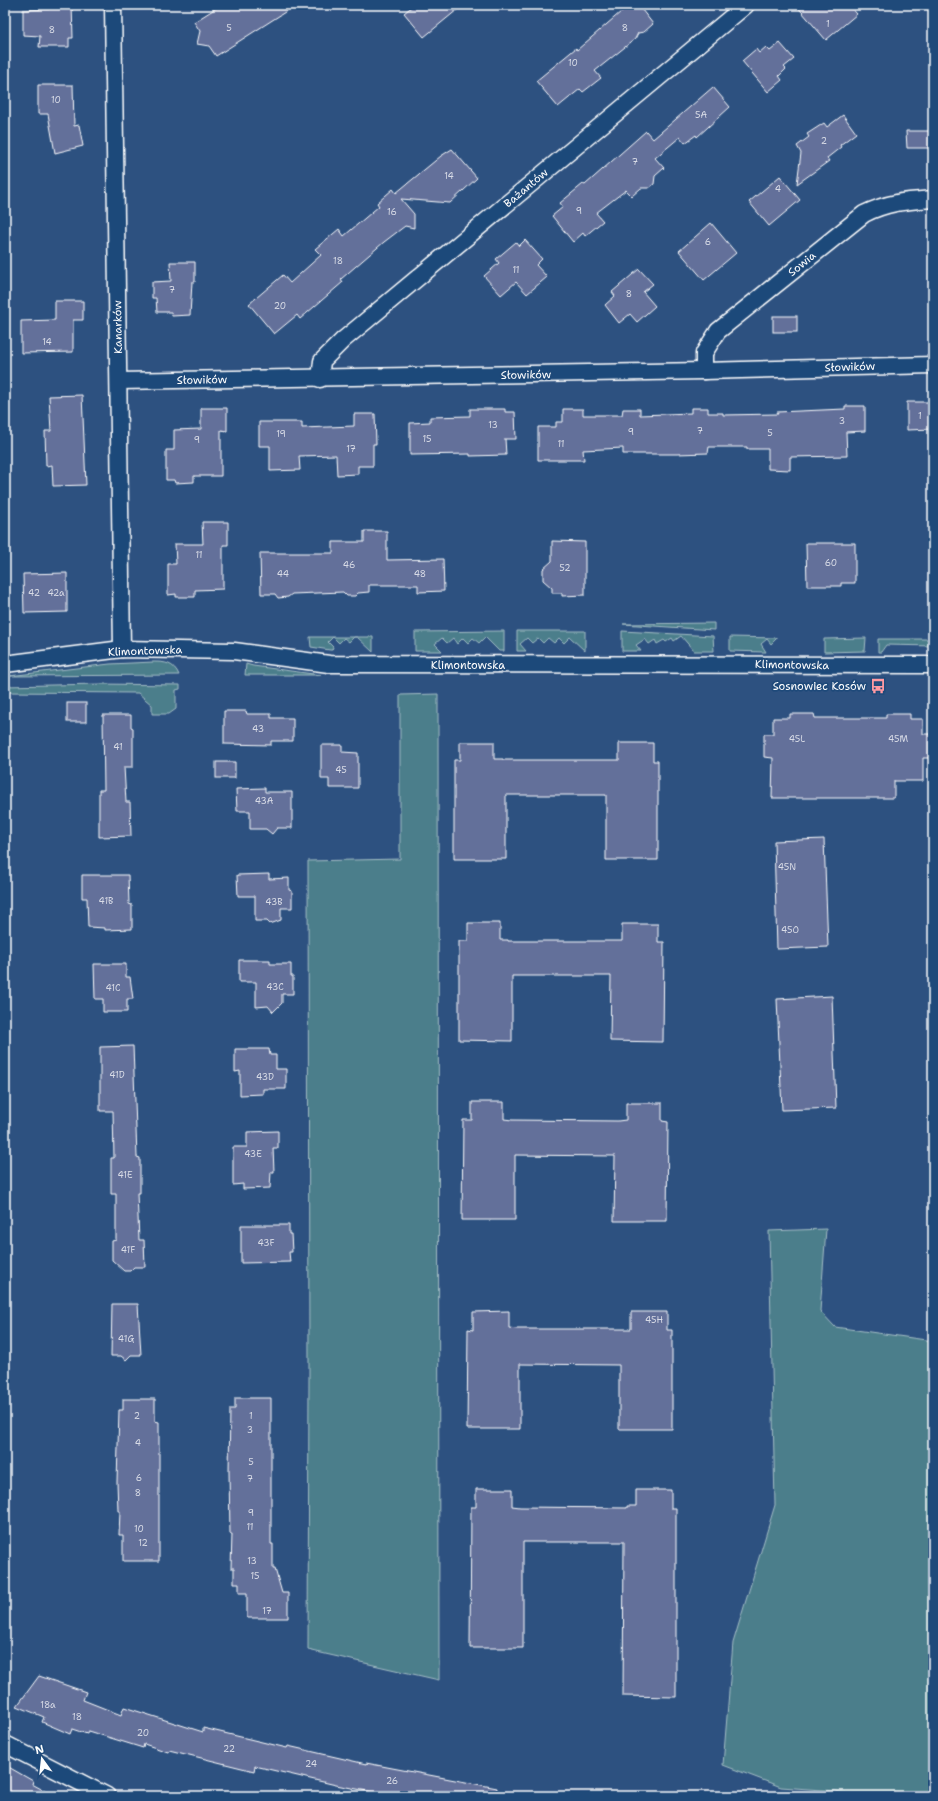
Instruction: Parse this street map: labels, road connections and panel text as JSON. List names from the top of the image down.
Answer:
{
  "streets": {
    "street": [
      "Bażantów",
      "Sowia",
      "Kanarków",
      "Słowików",
      "Klimontowska"
    ]
  },
  "crossings": [
    ["Bażantów", "Słowików"],
    ["Sowia", "Słowików"],
    ["Kanarków", "Słowików"],
    ["Kanarków", "Klimontowska"]
  ],
  "places": {
    "bus stop": ["Sosnowiec Kosów"]
  },
  "house_numbers": [
    "1",
    "5",
    "8",
    "8",
    "10",
    "10",
    "5A",
    "2",
    "7",
    "14",
    "4",
    "9",
    "16",
    "6",
    "18",
    "11",
    "7",
    "8",
    "20",
    "14",
    "1",
    "3",
    "13",
    "7",
    "9",
    "5",
    "19",
    "15",
    "9",
    "11",
    "17",
    "11",
    "60",
    "46",
    "52",
    "44",
    "48",
    "42",
    "42a",
    "43",
    "45L",
    "45M",
    "41",
    "45",
    "43A",
    "45N",
    "41B",
    "43B",
    "45O",
    "43C",
    "41C",
    "41D",
    "43D",
    "43E",
    "41E",
    "43F",
    "41F",
    "45H",
    "41G",
    "2",
    "1",
    "3",
    "4",
    "5",
    "6",
    "7",
    "8",
    "9",
    "11",
    "10",
    "12",
    "13",
    "15",
    "17",
    "18a",
    "18",
    "20",
    "22",
    "24",
    "26"
  ],
  "north": "top"
}
